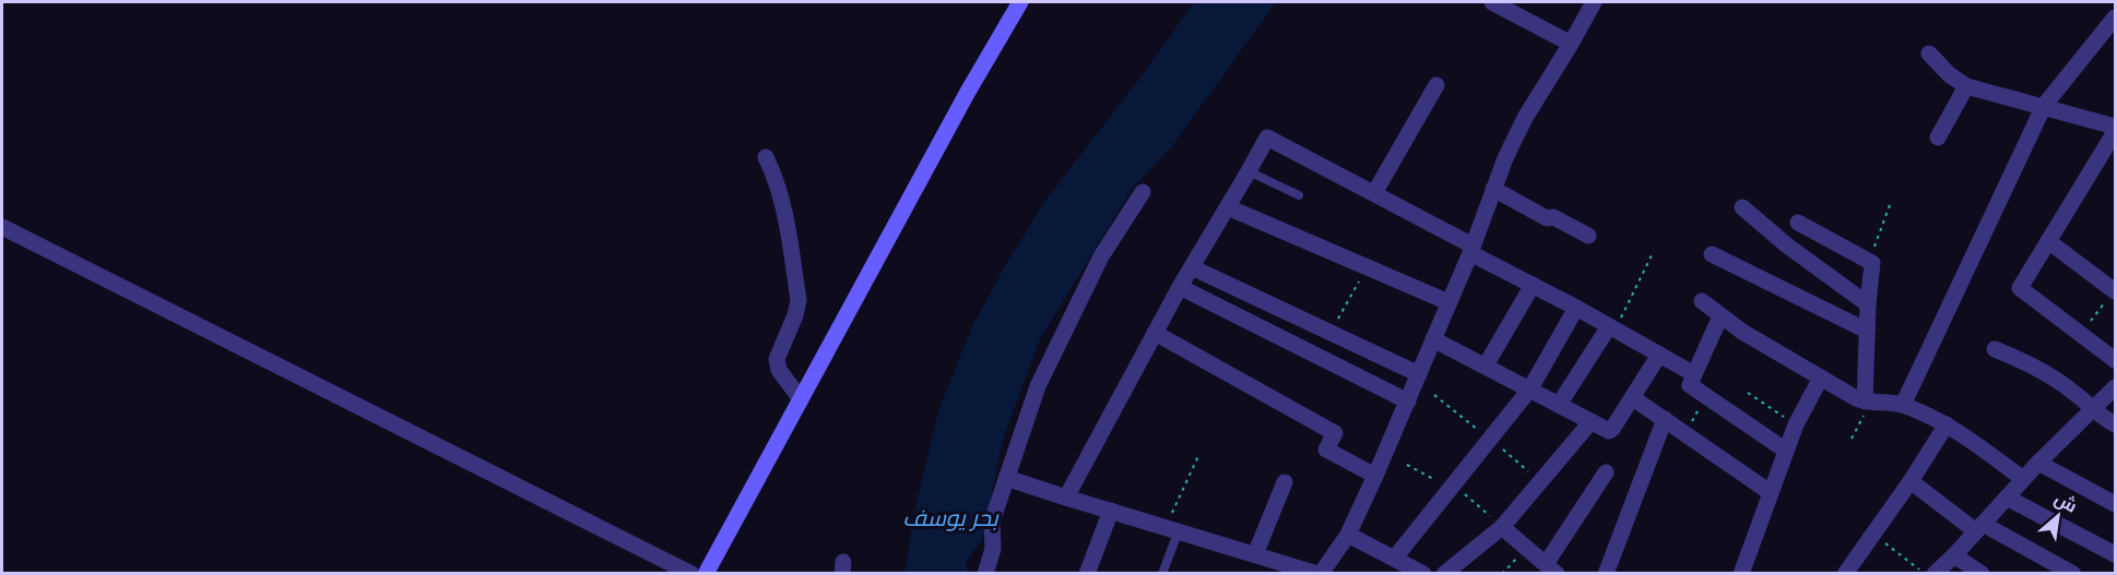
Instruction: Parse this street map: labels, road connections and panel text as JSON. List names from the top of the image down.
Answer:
{
  "water": ["بحر يوسف"],
  "north": "top right"
}
